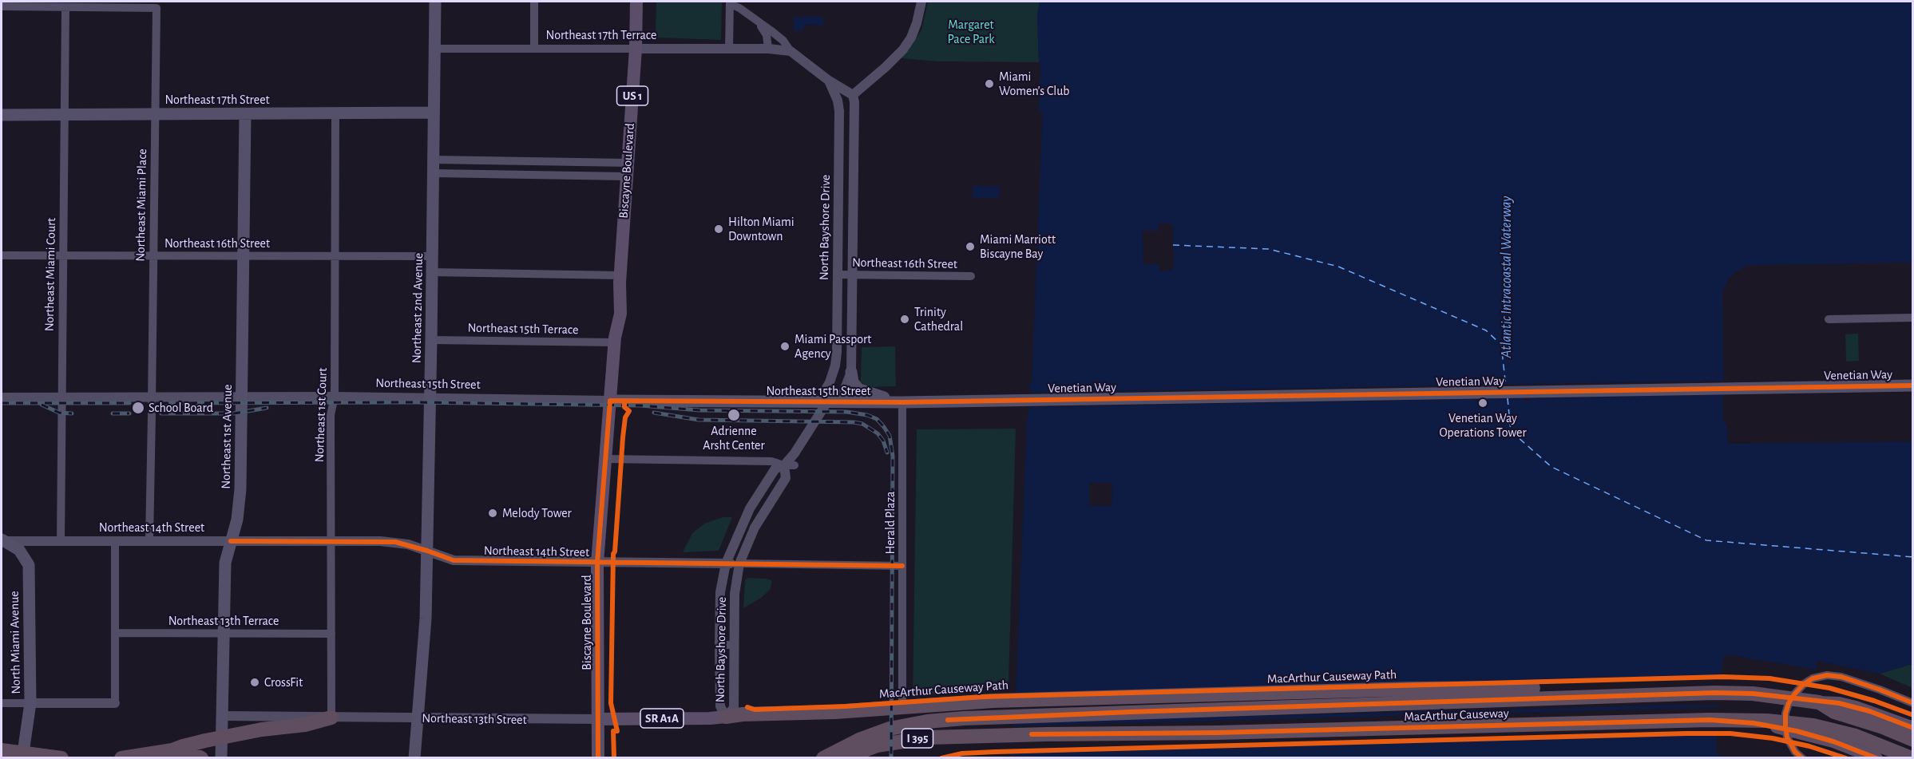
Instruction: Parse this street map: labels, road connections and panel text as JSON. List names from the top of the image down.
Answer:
{
  "streets": {
    "highway": ["MacArthur Causeway", "I 395"],
    "main road": [
      "US 1",
      "Northeast 17th Street",
      "Biscayne Boulevard",
      "Northeast 2nd Avenue",
      "Venetian Way",
      "Northeast 15th Street",
      "Northeast 1st Avenue",
      "North Miami Avenue",
      "SR A1A",
      "Northeast 13th Street"
    ],
    "street": [
      "Northeast 17th Terrace",
      "Northeast Miami Place",
      "North Bayshore Drive",
      "Northeast 16th Street",
      "Northeast Miami Court",
      "Northeast 15th Terrace",
      "Northeast 1st Court",
      "Herald Plaza",
      "Northeast 14th Street",
      "Northeast 13th Terrace"
    ],
    "cycle path": ["MacArthur Causeway Path"]
  },
  "crossings": [
    ["Northeast 17th Terrace", "Biscayne Boulevard"],
    ["Northeast 17th Terrace", "Northeast 2nd Avenue"],
    ["Northeast 17th Street", "Northeast Miami Place"],
    ["Northeast 17th Street", "Northeast Miami Court"],
    ["Northeast 17th Street", "Northeast 2nd Avenue"],
    ["Northeast 17th Street", "Northeast 1st Court"],
    ["Northeast 17th Street", "Northeast 1st Avenue"],
    ["Biscayne Boulevard", "Northeast 15th Terrace"],
    ["Biscayne Boulevard", "Northeast 15th Street"],
    ["Biscayne Boulevard", "Northeast 14th Street"],
    ["Biscayne Boulevard", "Northeast 13th Street"],
    ["Northeast Miami Place", "Northeast 16th Street"],
    ["Northeast Miami Place", "Northeast Miami Court"],
    ["Northeast Miami Place", "Northeast 15th Street"],
    ["North Bayshore Drive", "Northeast 16th Street"],
    ["North Bayshore Drive", "Northeast 15th Street"],
    ["North Bayshore Drive", "Northeast 14th Street"],
    ["North Bayshore Drive", "Northeast 13th Street"],
    ["Northeast 16th Street", "Northeast Miami Court"],
    ["Northeast 16th Street", "Northeast 2nd Avenue"],
    ["Northeast 16th Street", "Northeast 1st Court"],
    ["Northeast 16th Street", "Northeast 1st Avenue"],
    ["Northeast Miami Court", "Northeast 15th Street"],
    ["Northeast Miami Court", "Northeast 14th Street"],
    ["Northeast 2nd Avenue", "Northeast 15th Terrace"],
    ["Northeast 2nd Avenue", "Northeast 15th Street"],
    ["Northeast 2nd Avenue", "Northeast 14th Street"],
    ["Northeast 2nd Avenue", "Northeast 13th Street"],
    ["Venetian Way", "Northeast 15th Street"],
    ["Northeast 15th Street", "Northeast 1st Court"],
    ["Northeast 15th Street", "Northeast 1st Avenue"],
    ["Northeast 15th Street", "Herald Plaza"],
    ["Northeast 1st Court", "Northeast 14th Street"],
    ["Northeast 1st Court", "Northeast 13th Terrace"],
    ["Northeast 1st Court", "Northeast 13th Street"],
    ["Northeast 1st Avenue", "Northeast 14th Street"],
    ["Northeast 1st Avenue", "Northeast 13th Terrace"],
    ["Northeast 1st Avenue", "Northeast 13th Street"],
    ["Herald Plaza", "Northeast 14th Street"],
    ["Northeast 14th Street", "North Miami Avenue"],
    ["MacArthur Causeway", "I 395"]
  ],
  "water": ["Atlantic Intracoastal Waterway"],
  "parks": ["Margaret Pace Park"],
  "places": [
    "Miami Women's Club",
    "Hilton Miami Downtown",
    "Miami Marriott Biscayne Bay",
    "Trinity Cathedral",
    "Miami Passport Agency",
    "Venetian Way Operations Tower",
    "School Board",
    "Adrienne Arsht Center",
    "Melody Tower",
    "CrossFit"
  ]
}
